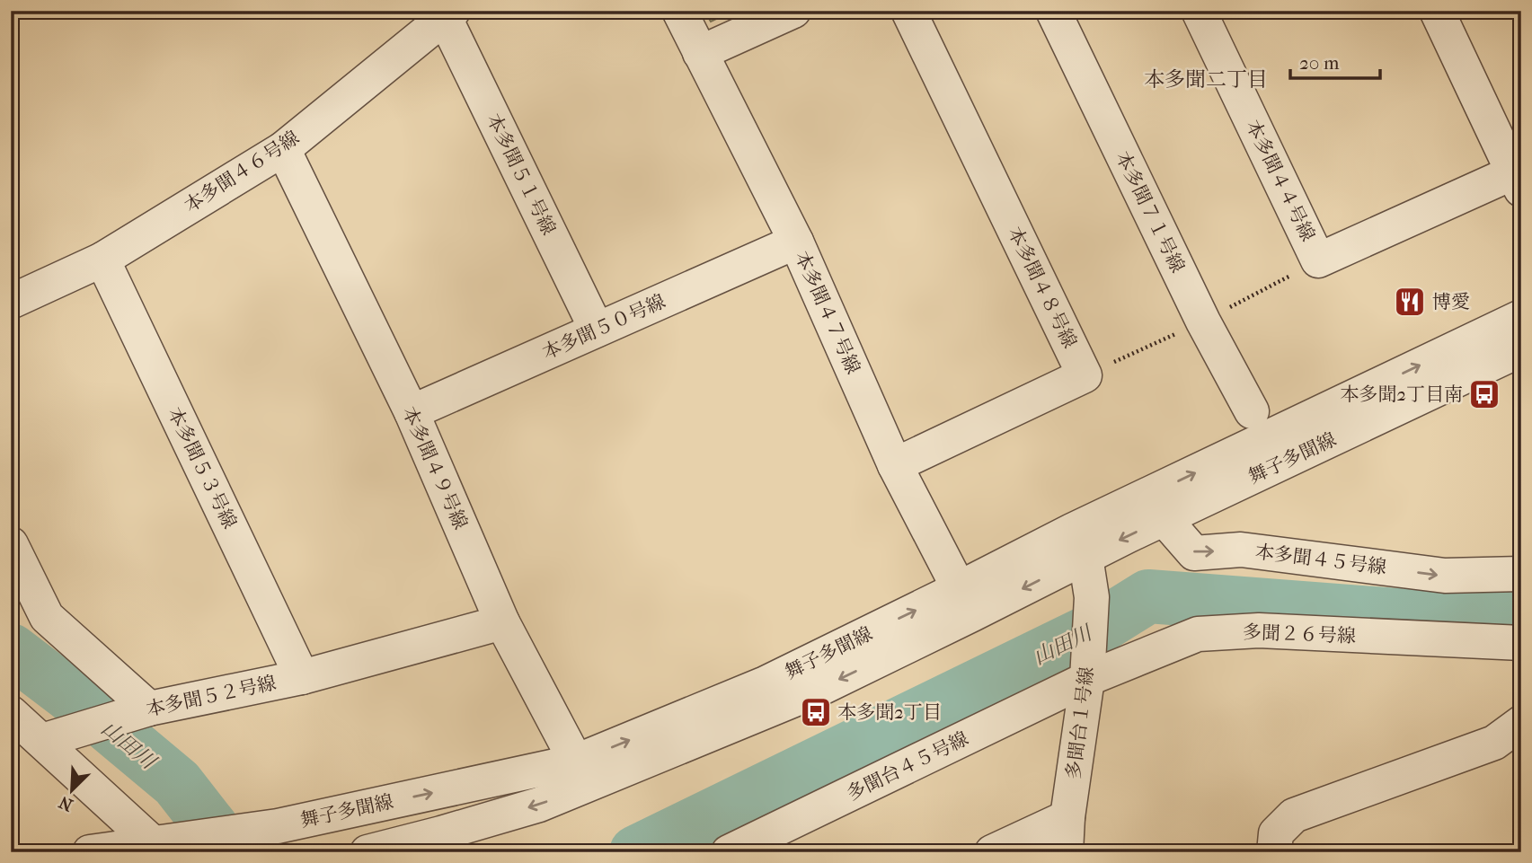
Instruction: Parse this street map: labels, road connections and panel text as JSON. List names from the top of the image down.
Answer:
{
  "streets": {
    "street": [
      "本多聞４６号線",
      "本多聞５１号線",
      "本多聞４４号線",
      "本多聞７１号線",
      "本多聞４８号線",
      "本多聞４７号線",
      "本多聞５０号線",
      "舞子多聞線",
      "本多聞５３号線",
      "本多聞４９号線",
      "本多聞４５号線",
      "多聞２６号線",
      "本多聞５２号線",
      "多聞台１号線",
      "多聞台４５号線"
    ]
  },
  "crossings": [
    ["本多聞４６号線", "本多聞５１号線"],
    ["本多聞４６号線", "本多聞５３号線"],
    ["本多聞４６号線", "本多聞４９号線"],
    ["本多聞５１号線", "本多聞５０号線"],
    ["本多聞４８号線", "本多聞４７号線"],
    ["本多聞４７号線", "本多聞５０号線"],
    ["本多聞４７号線", "舞子多聞線"],
    ["本多聞５０号線", "本多聞４９号線"],
    ["舞子多聞線", "本多聞４９号線"],
    ["舞子多聞線", "本多聞４５号線"],
    ["舞子多聞線", "多聞台１号線"],
    ["本多聞５３号線", "本多聞５２号線"],
    ["本多聞４９号線", "本多聞５２号線"],
    ["多聞２６号線", "多聞台１号線"],
    ["多聞２６号線", "多聞台４５号線"],
    ["多聞台１号線", "多聞台４５号線"]
  ],
  "one_way": ["本多聞４５号線"],
  "districts": ["本多聞二丁目"],
  "water": ["山田川"],
  "places": {
    "restaurant": ["博愛"],
    "bus stop": ["本多聞2丁目南", "本多聞2丁目"]
  },
  "scale_bar": "20 m",
  "north": "bottom left"
}
